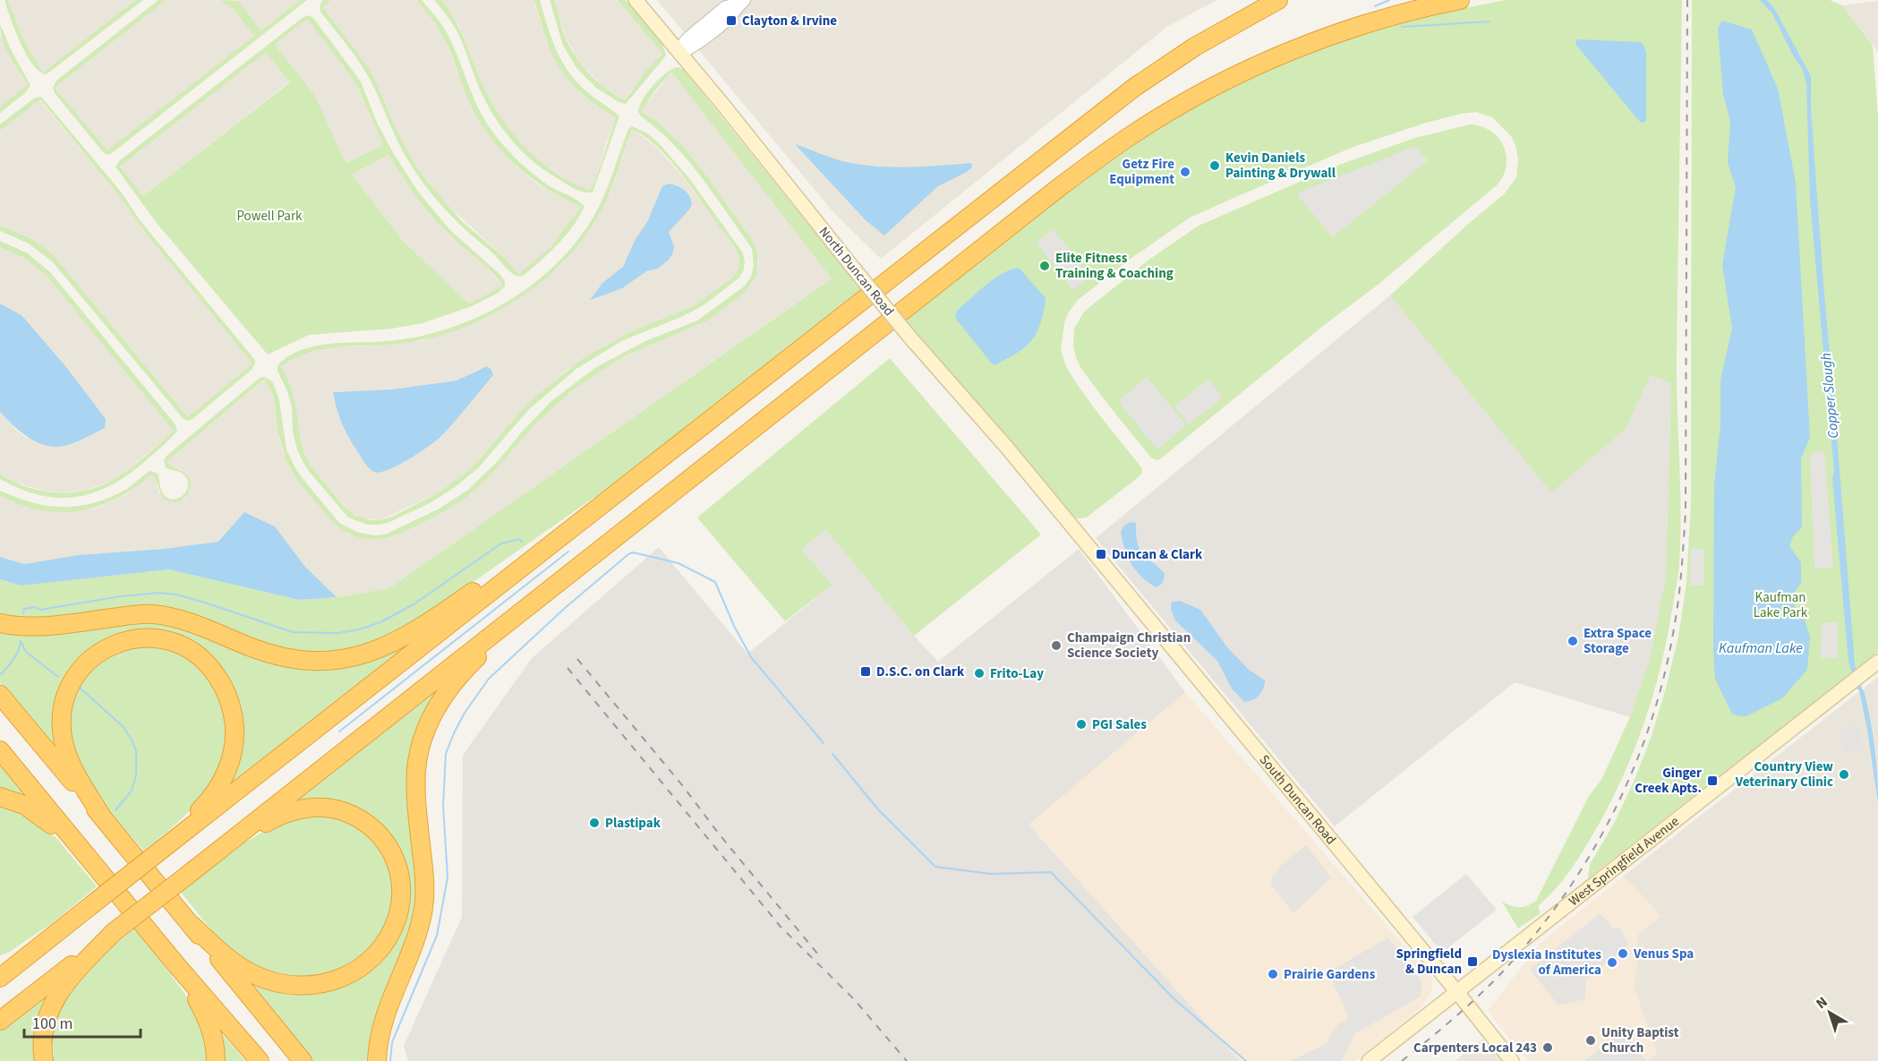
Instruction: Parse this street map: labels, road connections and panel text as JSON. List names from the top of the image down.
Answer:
{
  "streets": {
    "main road": ["North Duncan Road", "South Duncan Road", "West Springfield Avenue"]
  },
  "crossings": [
    ["North Duncan Road", "South Duncan Road"],
    ["South Duncan Road", "West Springfield Avenue"]
  ],
  "water": ["Copper Slough", "Kaufman Lake"],
  "parks": ["Powell Park", "Kaufman Lake Park"],
  "places": {
    "transit": [
      "Clayton & Irvine",
      "Duncan & Clark",
      "D.S.C. on Clark",
      "Ginger Creek Apts.",
      "Springfield & Duncan"
    ],
    "other": [
      "Kevin Daniels Painting & Drywall",
      "Getz Fire Equipment",
      "Elite Fitness Training & Coaching",
      "Extra Space Storage",
      "Champaign Christian Science Society",
      "Frito-Lay",
      "PGI Sales",
      "Country View Veterinary Clinic",
      "Plastipak",
      "Venus Spa",
      "Dyslexia Institutes of America",
      "Prairie Gardens",
      "Unity Baptist Church",
      "Carpenters Local 243"
    ]
  },
  "scale_bar": "100 m",
  "north": "top left"
}
